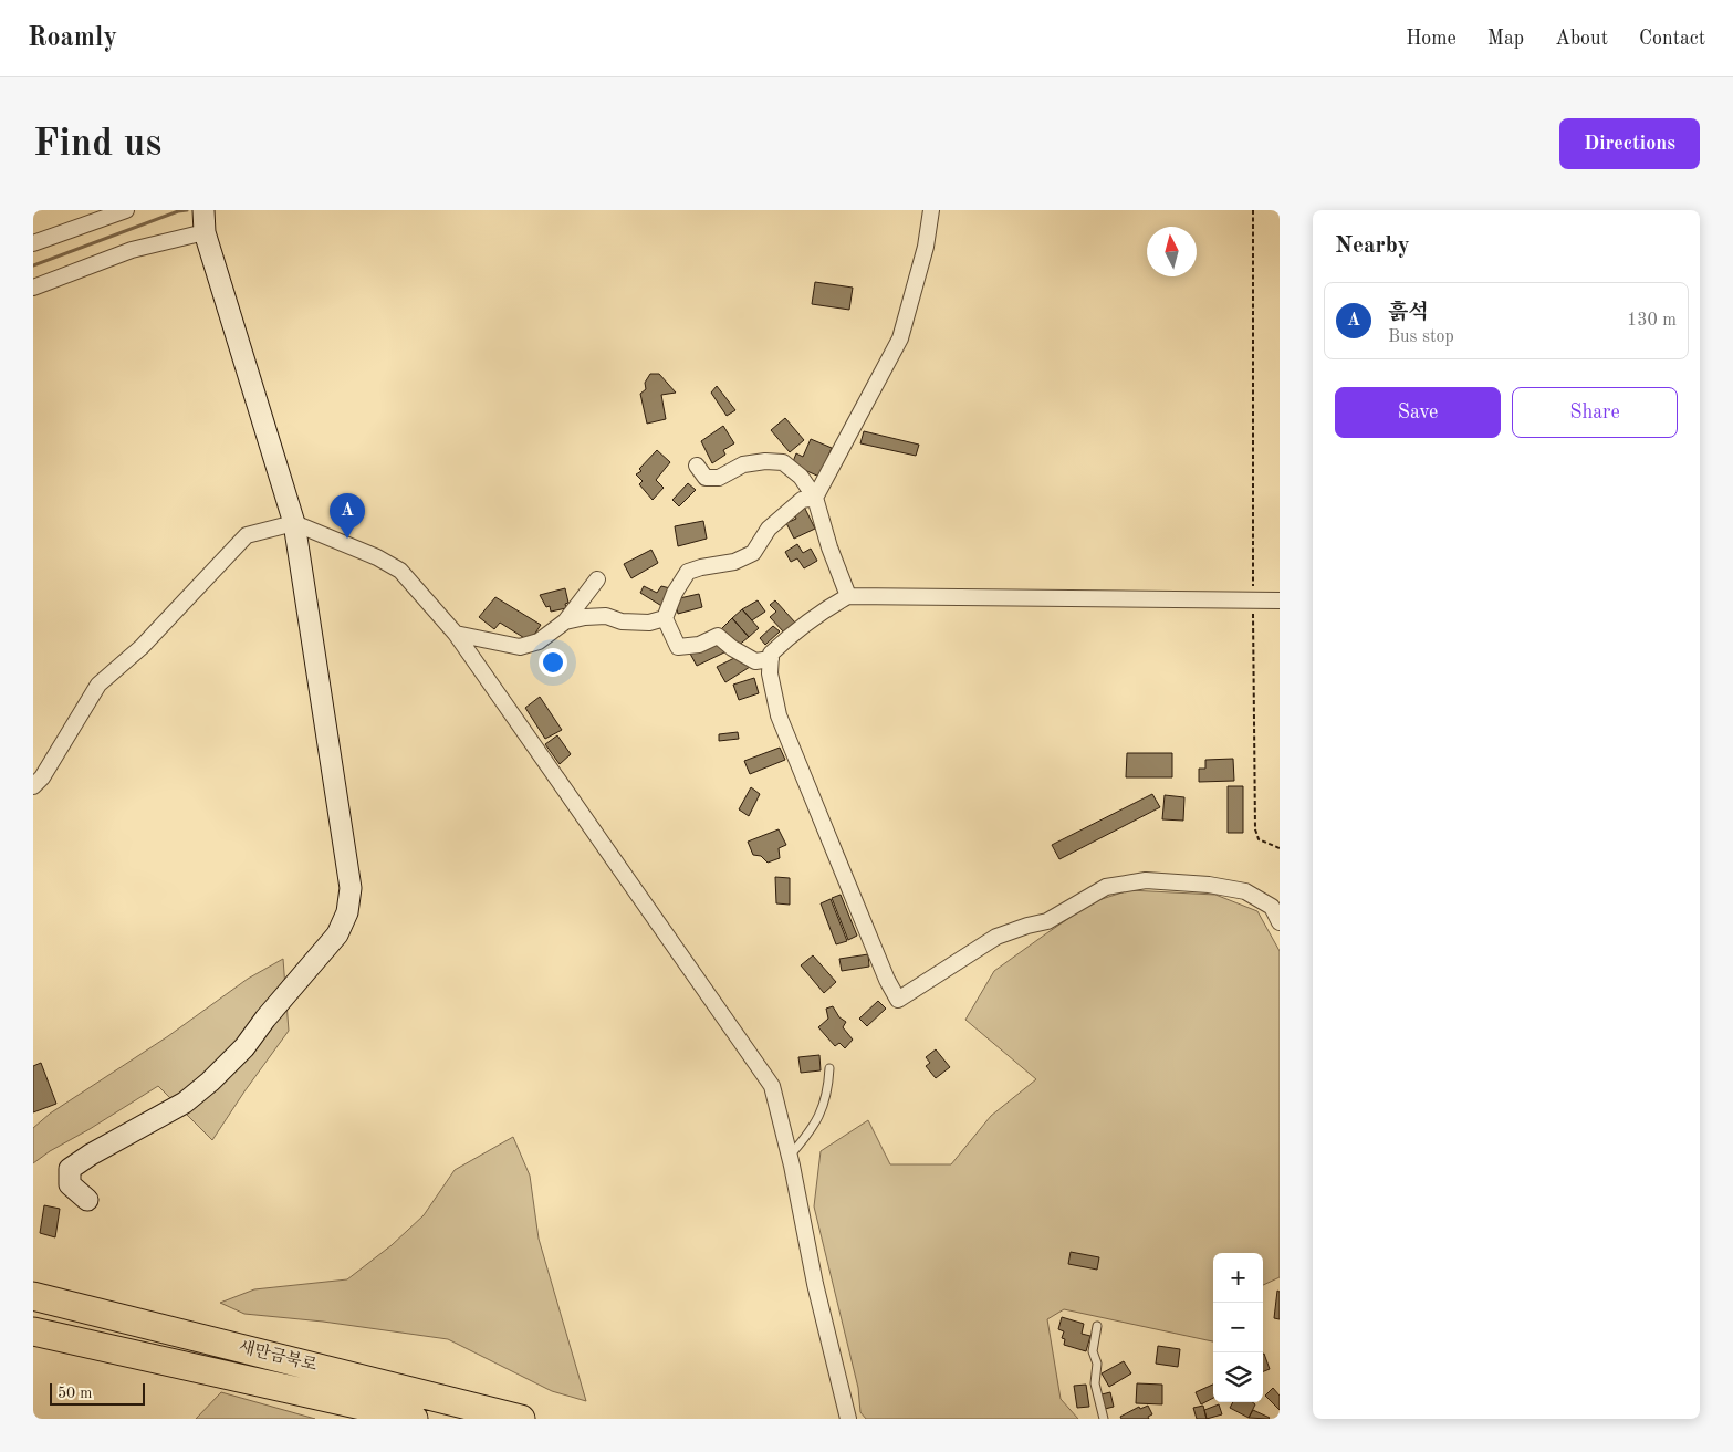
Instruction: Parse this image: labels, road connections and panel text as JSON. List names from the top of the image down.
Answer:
{
  "streets": {
    "highway": ["새만금북로"]
  },
  "scale_bar": "50 m",
  "north": "top",
  "page": {
    "header": "Roamly",
    "nav": [
      "Home",
      "Map",
      "About",
      "Contact"
    ],
    "buttons": [
      "Directions",
      ["Save", "Share"]
    ],
    "title": "Find us",
    "heading": "Nearby",
    "list": [
      {
        "mark": "A",
        "name": "흙석",
        "note": "Bus stop",
        "value": "130 m"
      }
    ],
    "pins": "A",
    "map_buttons": ["+", "−"],
    "scale": "50 m"
  }
}
